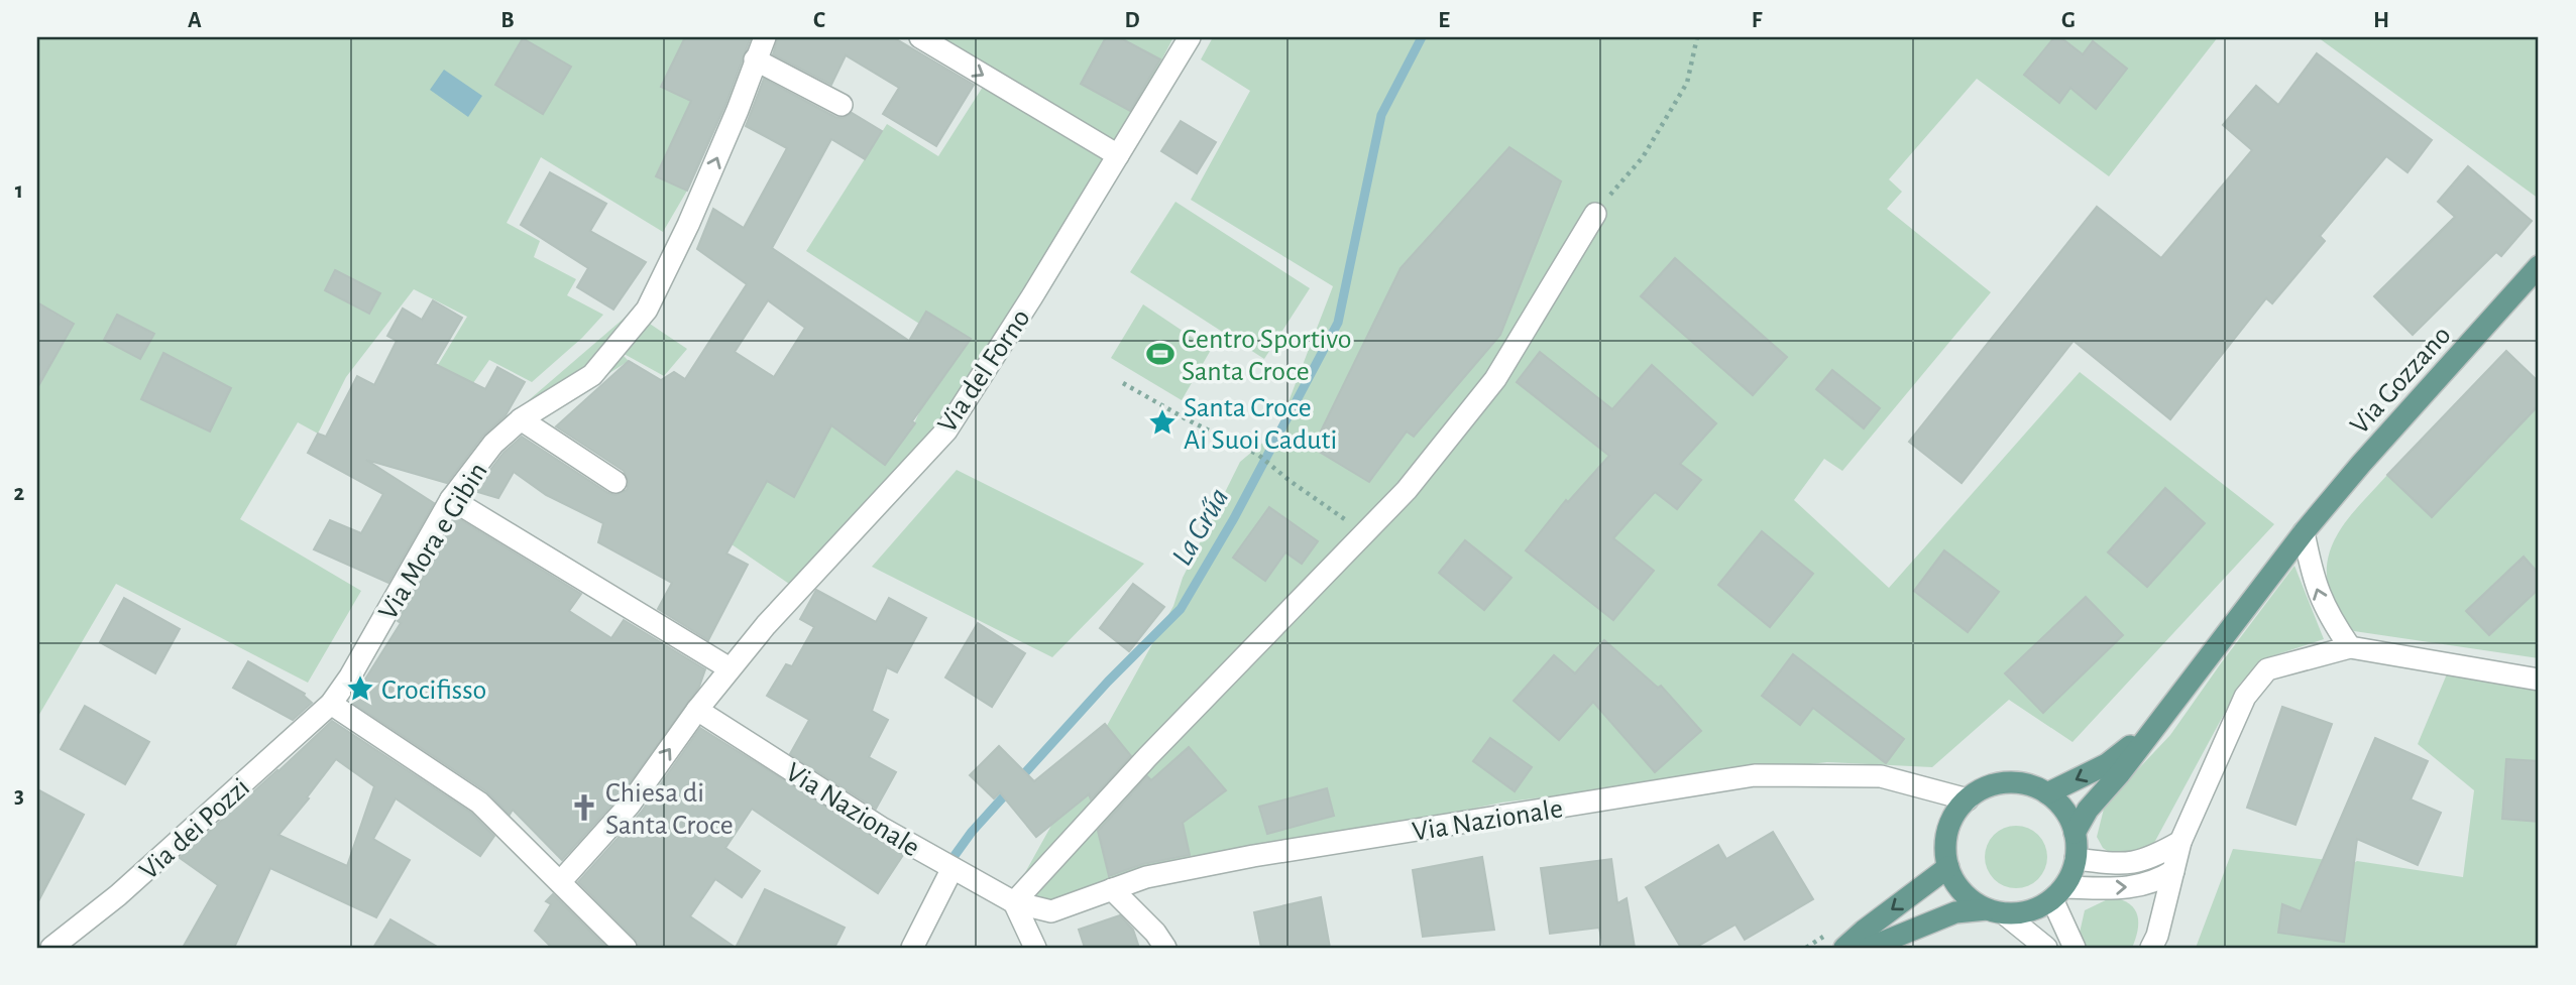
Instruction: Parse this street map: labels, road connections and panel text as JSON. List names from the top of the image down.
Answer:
{
  "streets": {
    "main road": ["Via Gozzano"],
    "street": [
      "Via del Forno",
      "Via Mora e Gibin",
      "Via Nazionale",
      "Via dei Pozzi"
    ]
  },
  "crossings": [
    ["Via del Forno", "Via Nazionale"],
    ["Via Gozzano", "Via Nazionale"],
    ["Via Mora e Gibin", "Via dei Pozzi"]
  ],
  "one_way": ["Via Mora e Gibin"],
  "water": ["La Grűa"],
  "places": {
    "sports": ["Centro Sportivo Santa Croce"],
    "place": ["Santa Croce Ai Suoi Caduti", "Crocifisso"],
    "church": ["Chiesa di Santa Croce"]
  },
  "grid": {
    "columns": [
      "A",
      "B",
      "C",
      "D",
      "E",
      "F",
      "G",
      "H"
    ],
    "rows": ["1", "2", "3"]
  }
}
